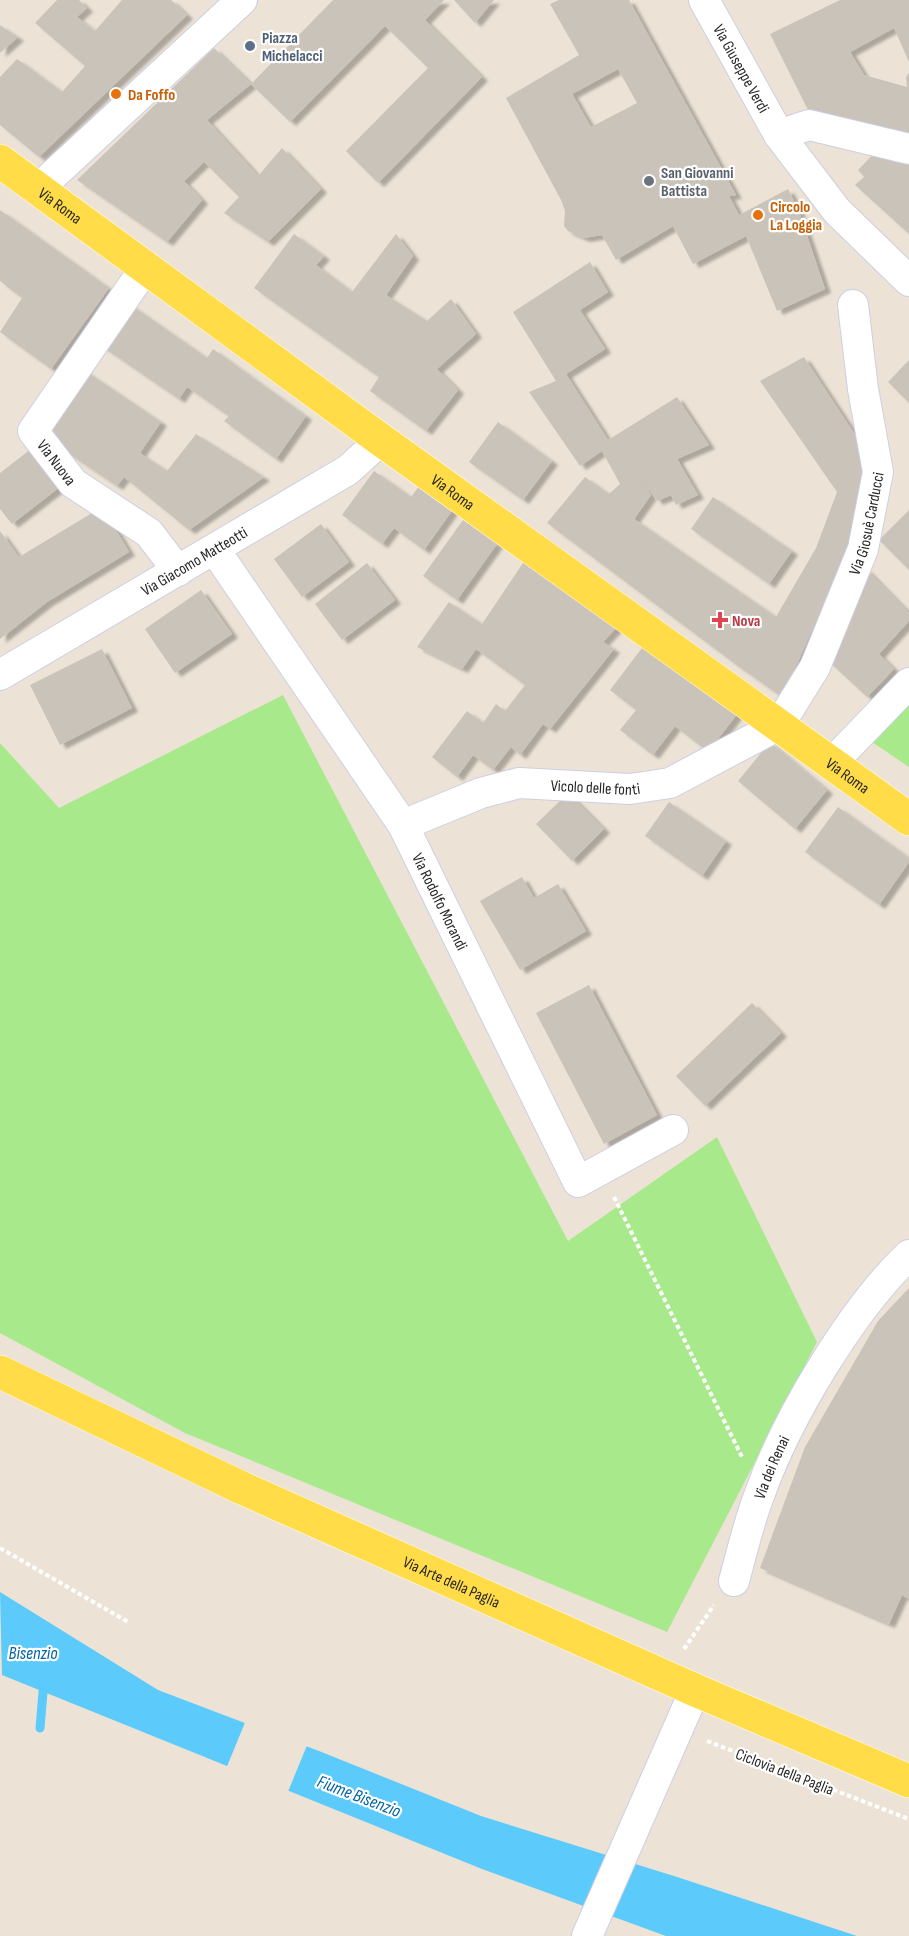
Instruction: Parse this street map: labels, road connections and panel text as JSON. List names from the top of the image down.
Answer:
{
  "streets": {
    "main road": ["Via Roma", "Via Arte della Paglia"],
    "street": [
      "Via Giuseppe Verdi",
      "Via Nuova",
      "Via Giosuè Carducci",
      "Via Giacomo Matteotti",
      "Vicolo delle fonti",
      "Via Rodolfo Morandi",
      "Via dei Renai"
    ],
    "path": ["Ciclovia della Paglia"]
  },
  "crossings": [
    ["Via Roma", "Via Nuova"],
    ["Via Roma", "Via Giosuè Carducci"],
    ["Via Roma", "Via Giacomo Matteotti"],
    ["Via Roma", "Vicolo delle fonti"],
    ["Via Nuova", "Via Giacomo Matteotti"],
    ["Via Giosuè Carducci", "Vicolo delle fonti"],
    ["Via Giacomo Matteotti", "Via Rodolfo Morandi"],
    ["Vicolo delle fonti", "Via Rodolfo Morandi"]
  ],
  "water": ["Bisenzio", "Fiume Bisenzio"],
  "places": {
    "other": [
      "Piazza Michelacci",
      "Da Foffo",
      "San Giovanni Battista",
      "Circolo La Loggia"
    ],
    "health": ["Nova"]
  }
}
